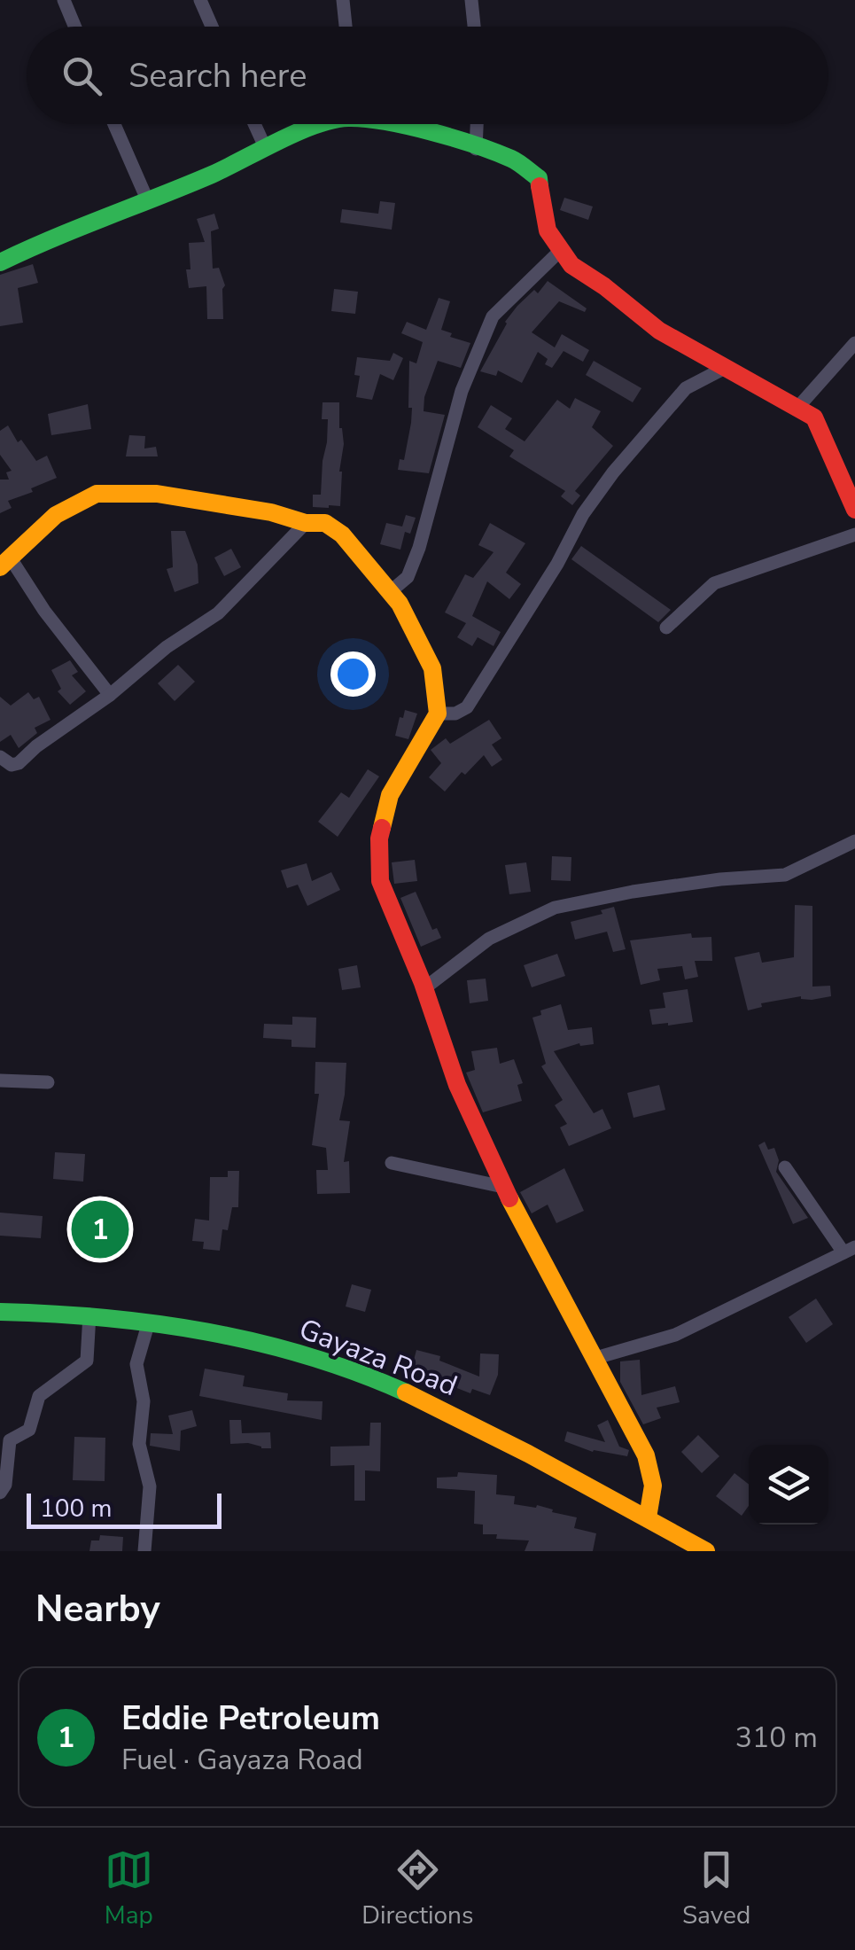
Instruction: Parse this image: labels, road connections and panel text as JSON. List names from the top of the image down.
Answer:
{
  "streets": {
    "street": ["Gayaza Road"]
  },
  "scale_bar": "100 m",
  "page": {
    "search": "Search here",
    "pins": "1",
    "scale": "100 m",
    "heading": "Nearby",
    "list": [
      {
        "mark": "1",
        "name": "Eddie Petroleum",
        "note": "Fuel · Gayaza Road",
        "value": "310 m"
      }
    ],
    "nav": ["Map", "Directions", "Saved"]
  }
}
